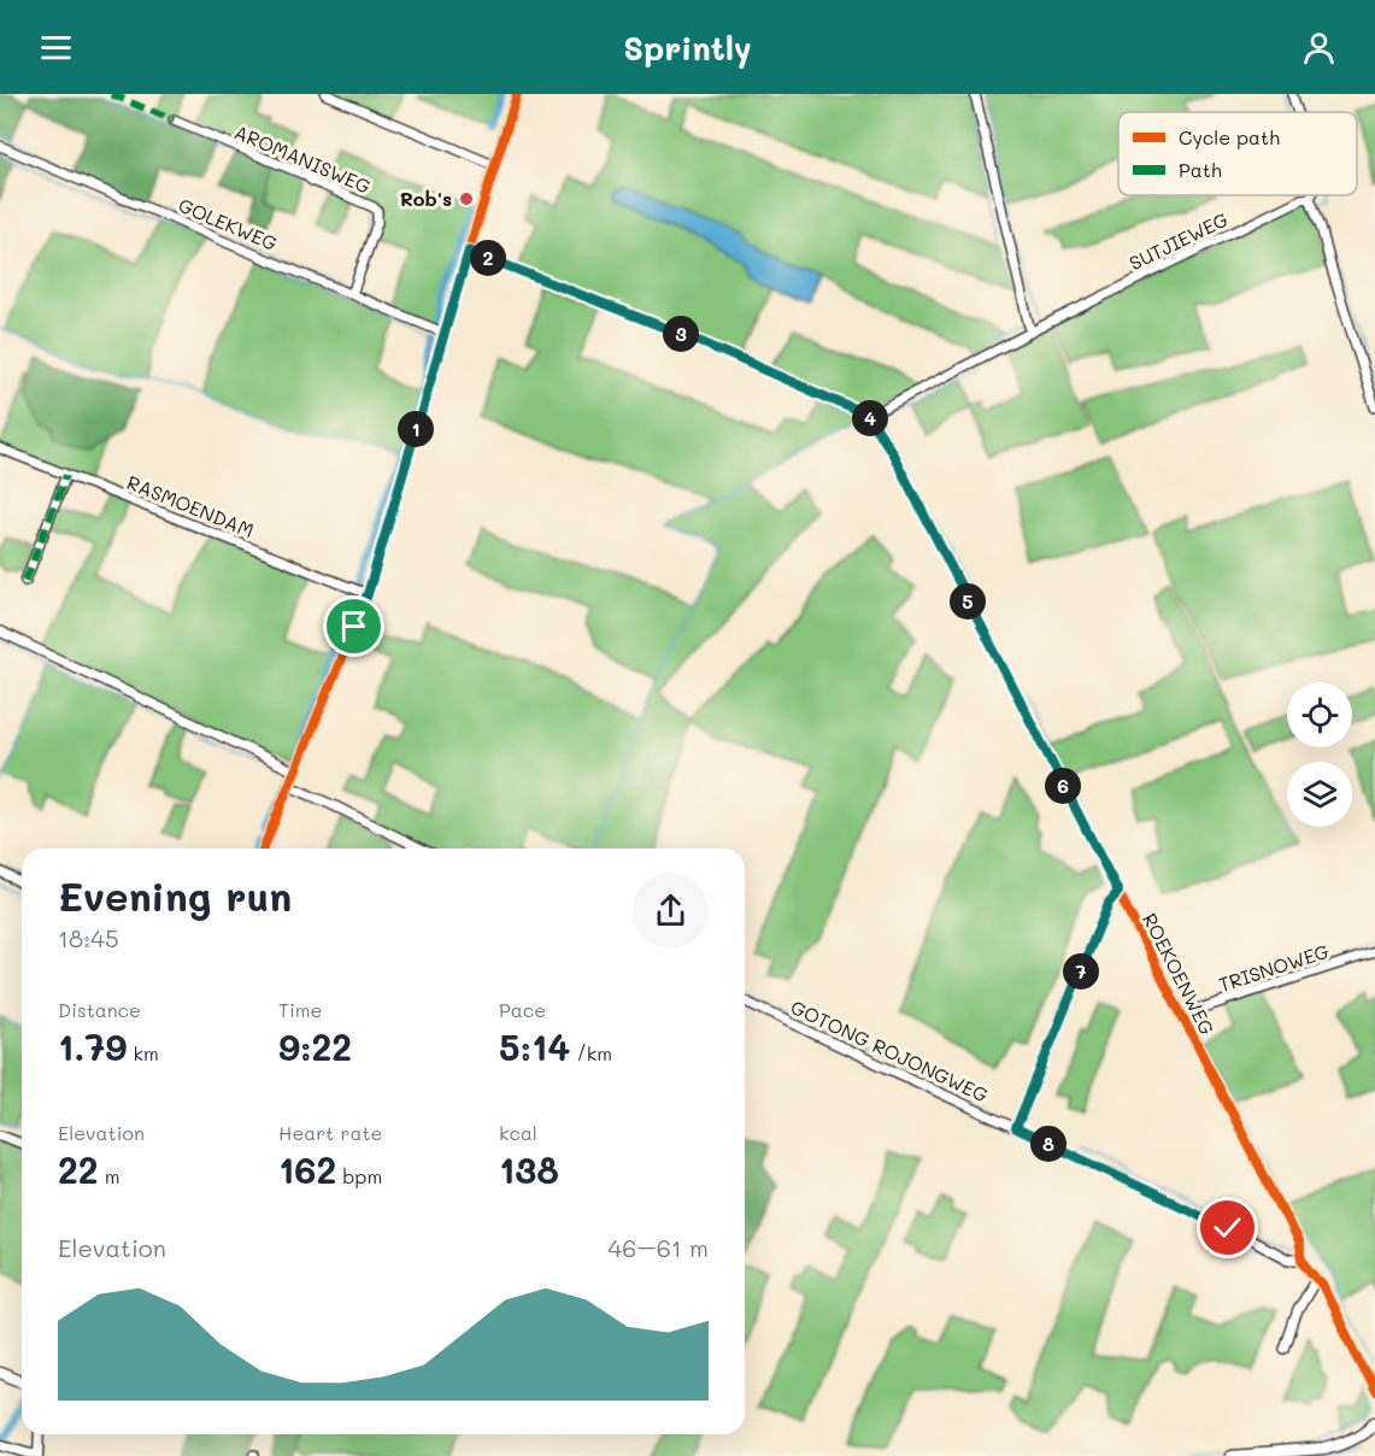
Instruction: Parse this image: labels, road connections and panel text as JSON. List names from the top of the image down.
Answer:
{
  "streets": {
    "street": [
      "AROMANISWEG",
      "GOLEKWEG",
      "SUTJIEWEG",
      "RASMOENDAM",
      "TRISNOWEG",
      "ROEKOENWEG",
      "GOTONG ROJONGWEG"
    ]
  },
  "crossings": [
    ["AROMANISWEG", "GOLEKWEG"],
    ["SUTJIEWEG", "ROEKOENWEG"],
    ["TRISNOWEG", "ROEKOENWEG"],
    ["ROEKOENWEG", "GOTONG ROJONGWEG"]
  ],
  "places": ["Rob's"],
  "legend": ["Cycle path", "Path"],
  "page": {
    "header": "Sprintly",
    "pins": [
      "2",
      "3",
      "4",
      "1",
      "5",
      "6",
      "7",
      "8"
    ],
    "heading": ["Evening run", "18:45"],
    "stats": [
      ["Distance", "1.79 km"],
      ["Time", "9:22"],
      ["Pace", "5:14 /km"],
      ["Elevation", "22 m"],
      ["Heart rate", "162 bpm"],
      ["kcal", "138"]
    ],
    "chart": ["Elevation", "46–61 m"]
  }
}
